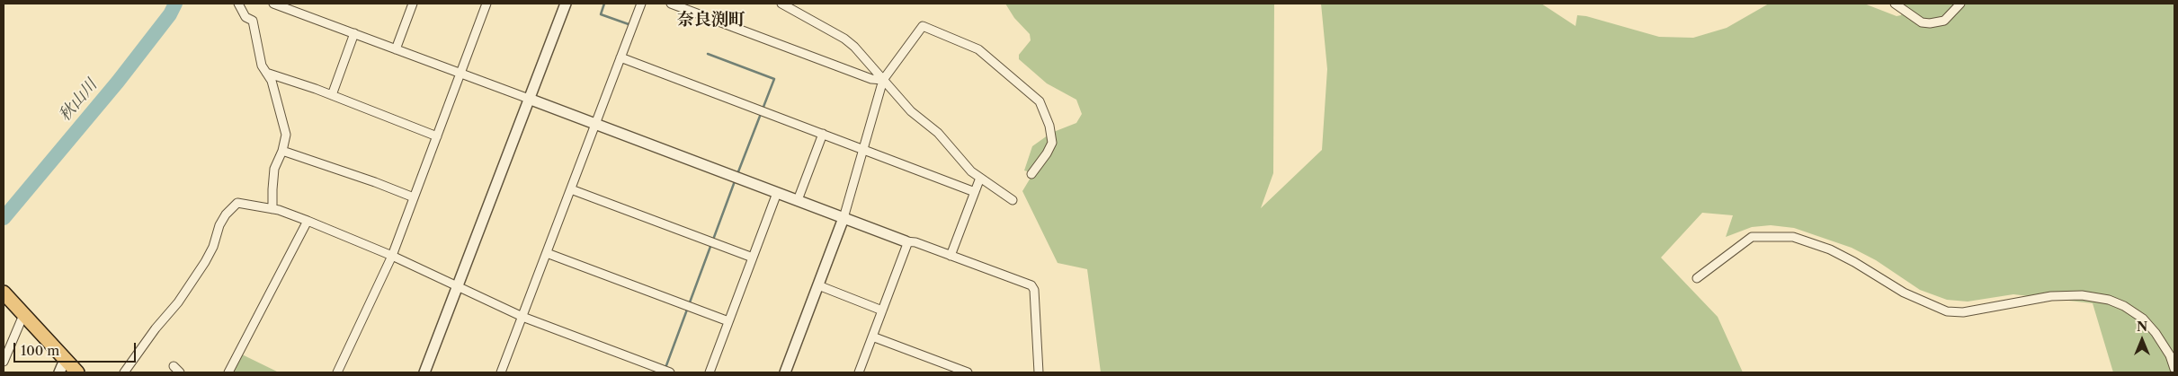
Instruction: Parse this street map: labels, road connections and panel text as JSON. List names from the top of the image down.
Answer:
{
  "districts": ["奈良渕町"],
  "water": ["秋山川"],
  "scale_bar": "100 m",
  "north": "top"
}
